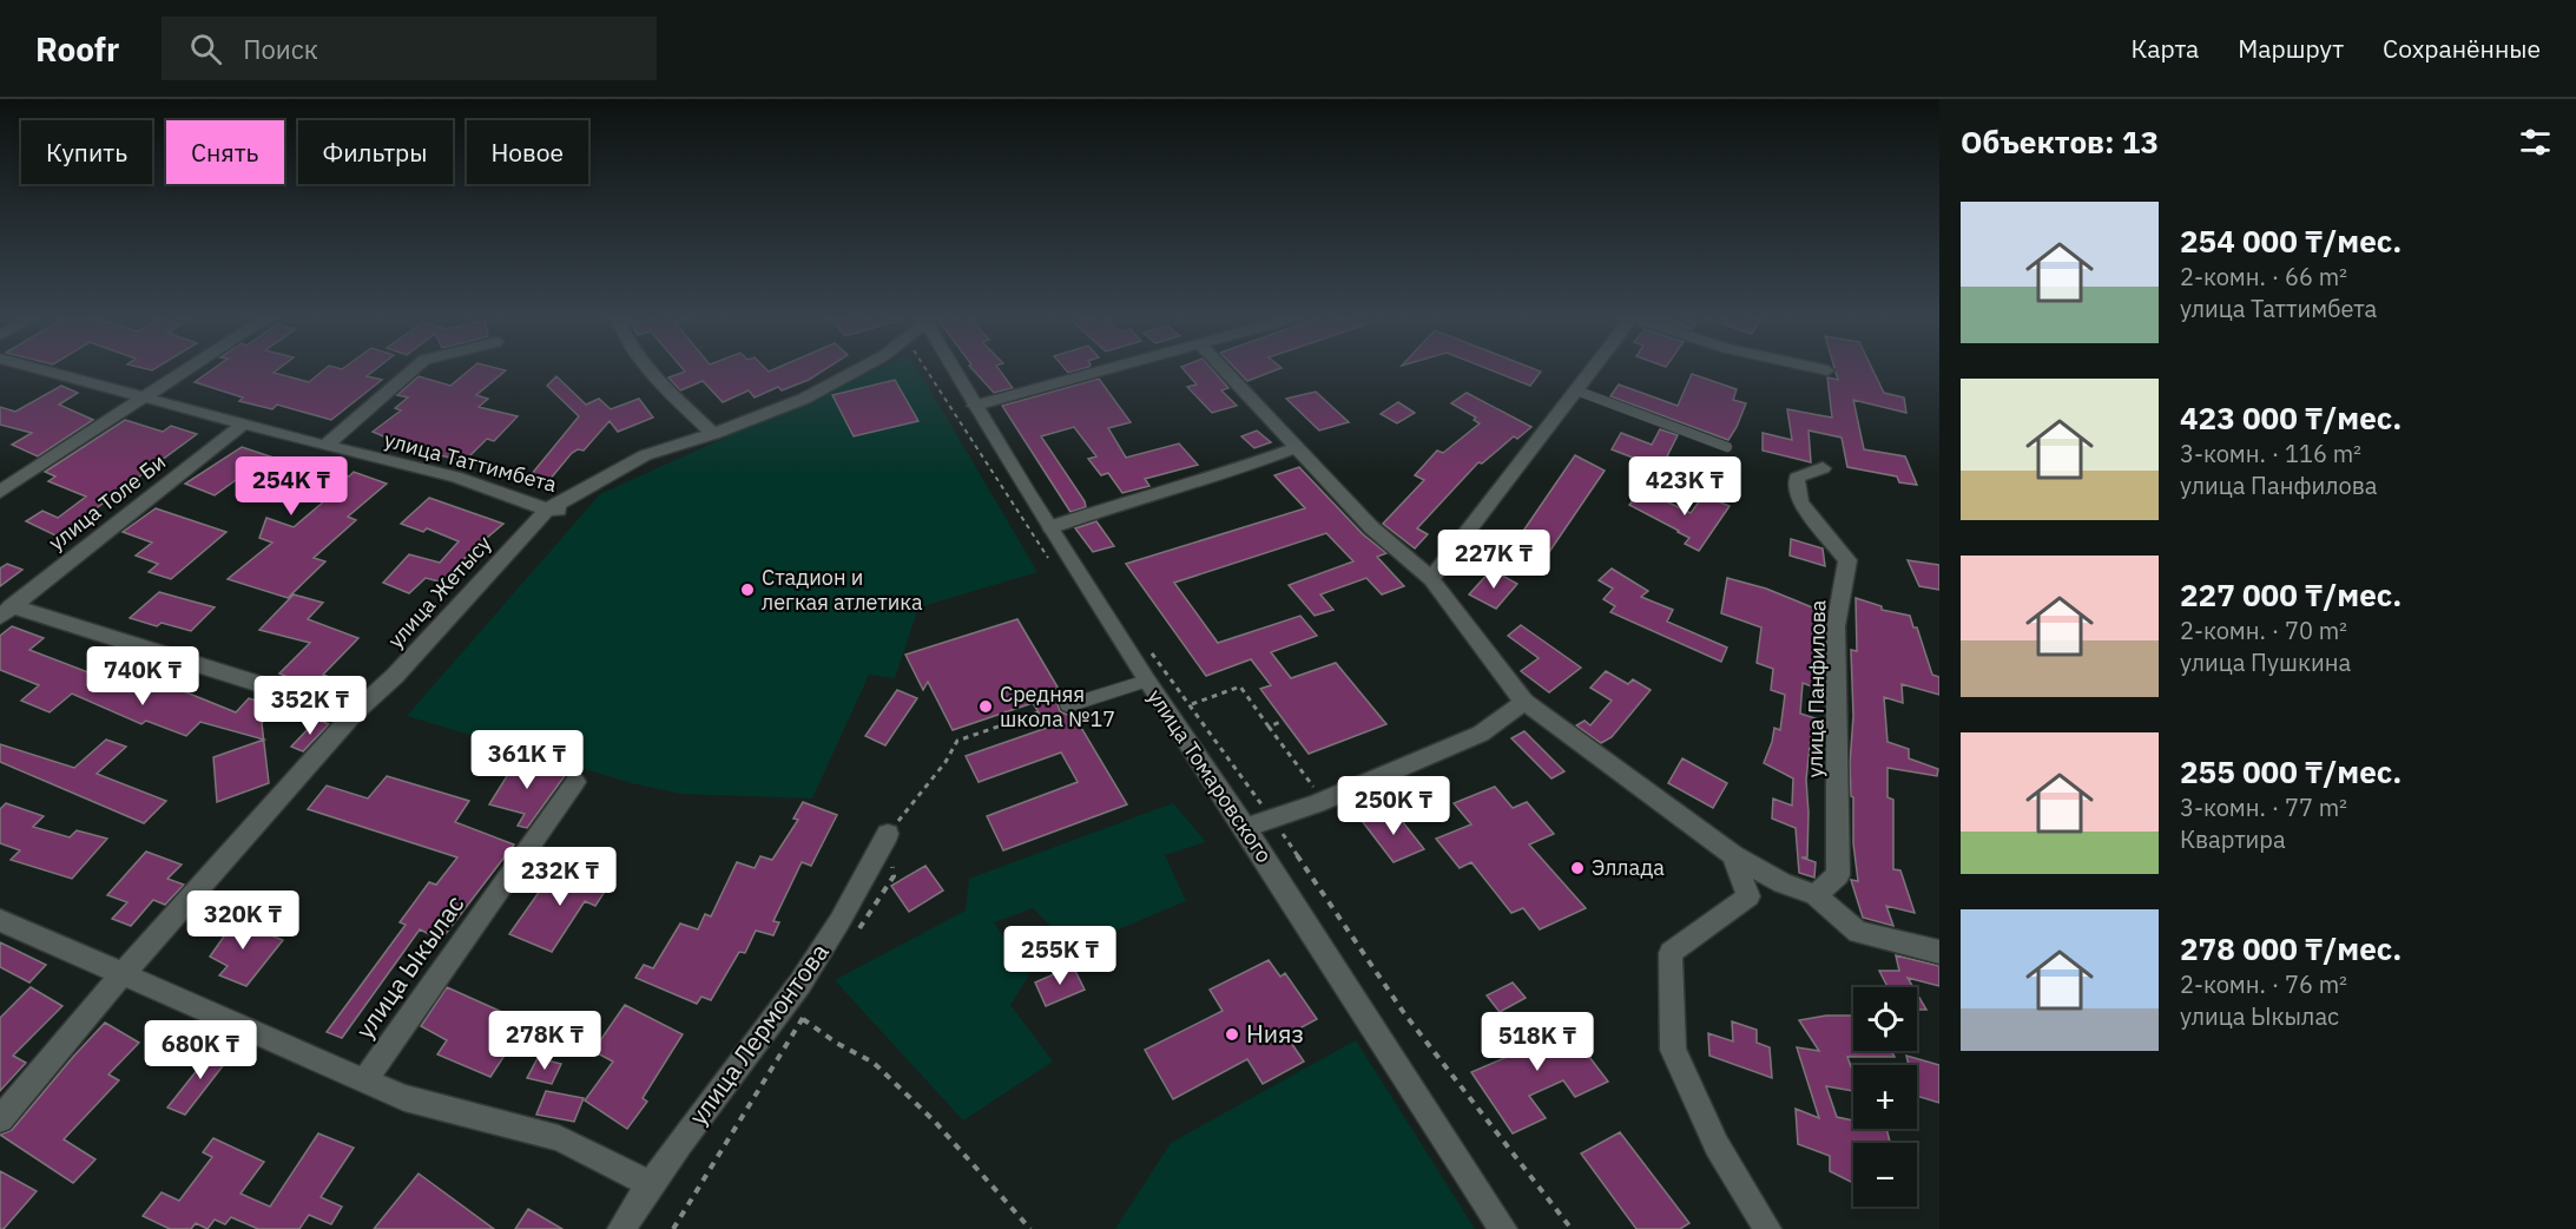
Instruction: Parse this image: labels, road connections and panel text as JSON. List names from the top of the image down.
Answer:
{
  "streets": {
    "street": [
      "улица Таттимбета",
      "улица Толе Би",
      "улица Жетысу",
      "улица Панфилова",
      "улица Томаровского",
      "улица Ыкылас",
      "улица Лермонтова"
    ]
  },
  "crossings": [
    ["улица Таттимбета", "улица Толе Би"],
    ["улица Таттимбета", "улица Жетысу"]
  ],
  "places": [
    "Стадион и легкая атлетика",
    "Средняя школа №17",
    "Эллада",
    "Нияз"
  ],
  "page": {
    "header": "Roofr",
    "search": "Поиск",
    "nav": ["Карта", "Маршрут", "Сохранённые"],
    "heading": "Объектов: 13",
    "chip": [
      "Купить",
      "Снять",
      "Фильтры",
      "Новое"
    ],
    "list": [
      {
        "name": "254 000 ₸/мес.",
        "note": "2-комн. · 66 m² · улица Таттимбета"
      },
      {
        "name": "423 000 ₸/мес.",
        "note": "3-комн. · 116 m² · улица Панфилова"
      },
      {
        "name": "227 000 ₸/мес.",
        "note": "2-комн. · 70 m² · улица Пушкина"
      },
      {
        "name": "255 000 ₸/мес.",
        "note": "3-комн. · 77 m² · Квартира"
      },
      {
        "name": "278 000 ₸/мес.",
        "note": "2-комн. · 76 m² · улица Ыкылас"
      }
    ],
    "price": [
      "254K ₸",
      "423K ₸",
      "227K ₸",
      "740K ₸",
      "352K ₸",
      "361K ₸",
      "250K ₸",
      "232K ₸",
      "320K ₸",
      "255K ₸",
      "278K ₸",
      "518K ₸",
      "680K ₸"
    ],
    "map_buttons": ["+", "−"]
  }
}
